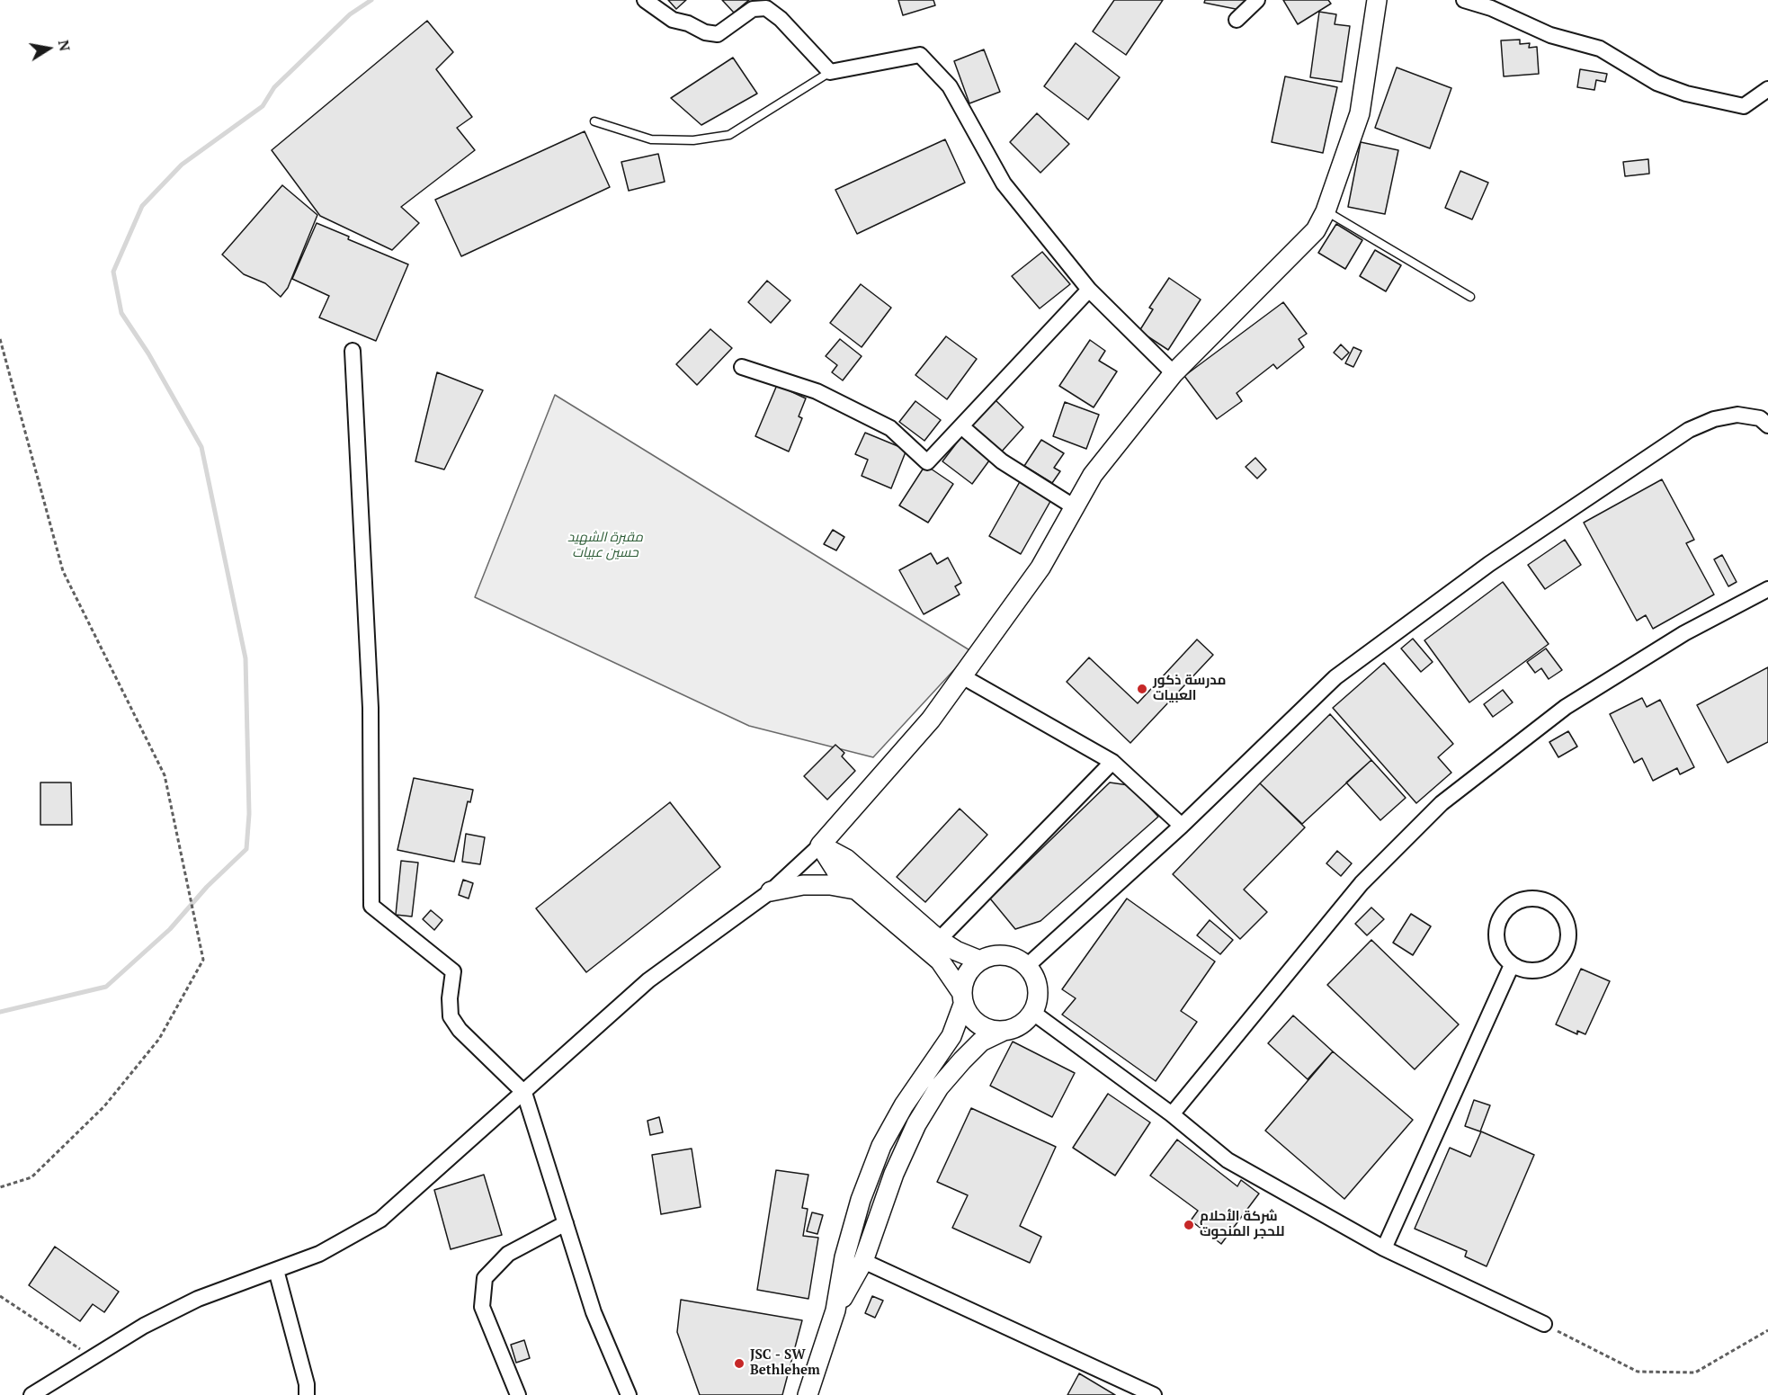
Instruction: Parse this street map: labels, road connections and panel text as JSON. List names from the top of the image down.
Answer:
{
  "parks": ["مقبرة الشهيد حسين عبيات"],
  "places": ["مدرسة ذكور العبيات", "شركة الأحلام للحجر المنحوت", "JSC - SW Bethlehem"],
  "north": "right"
}
